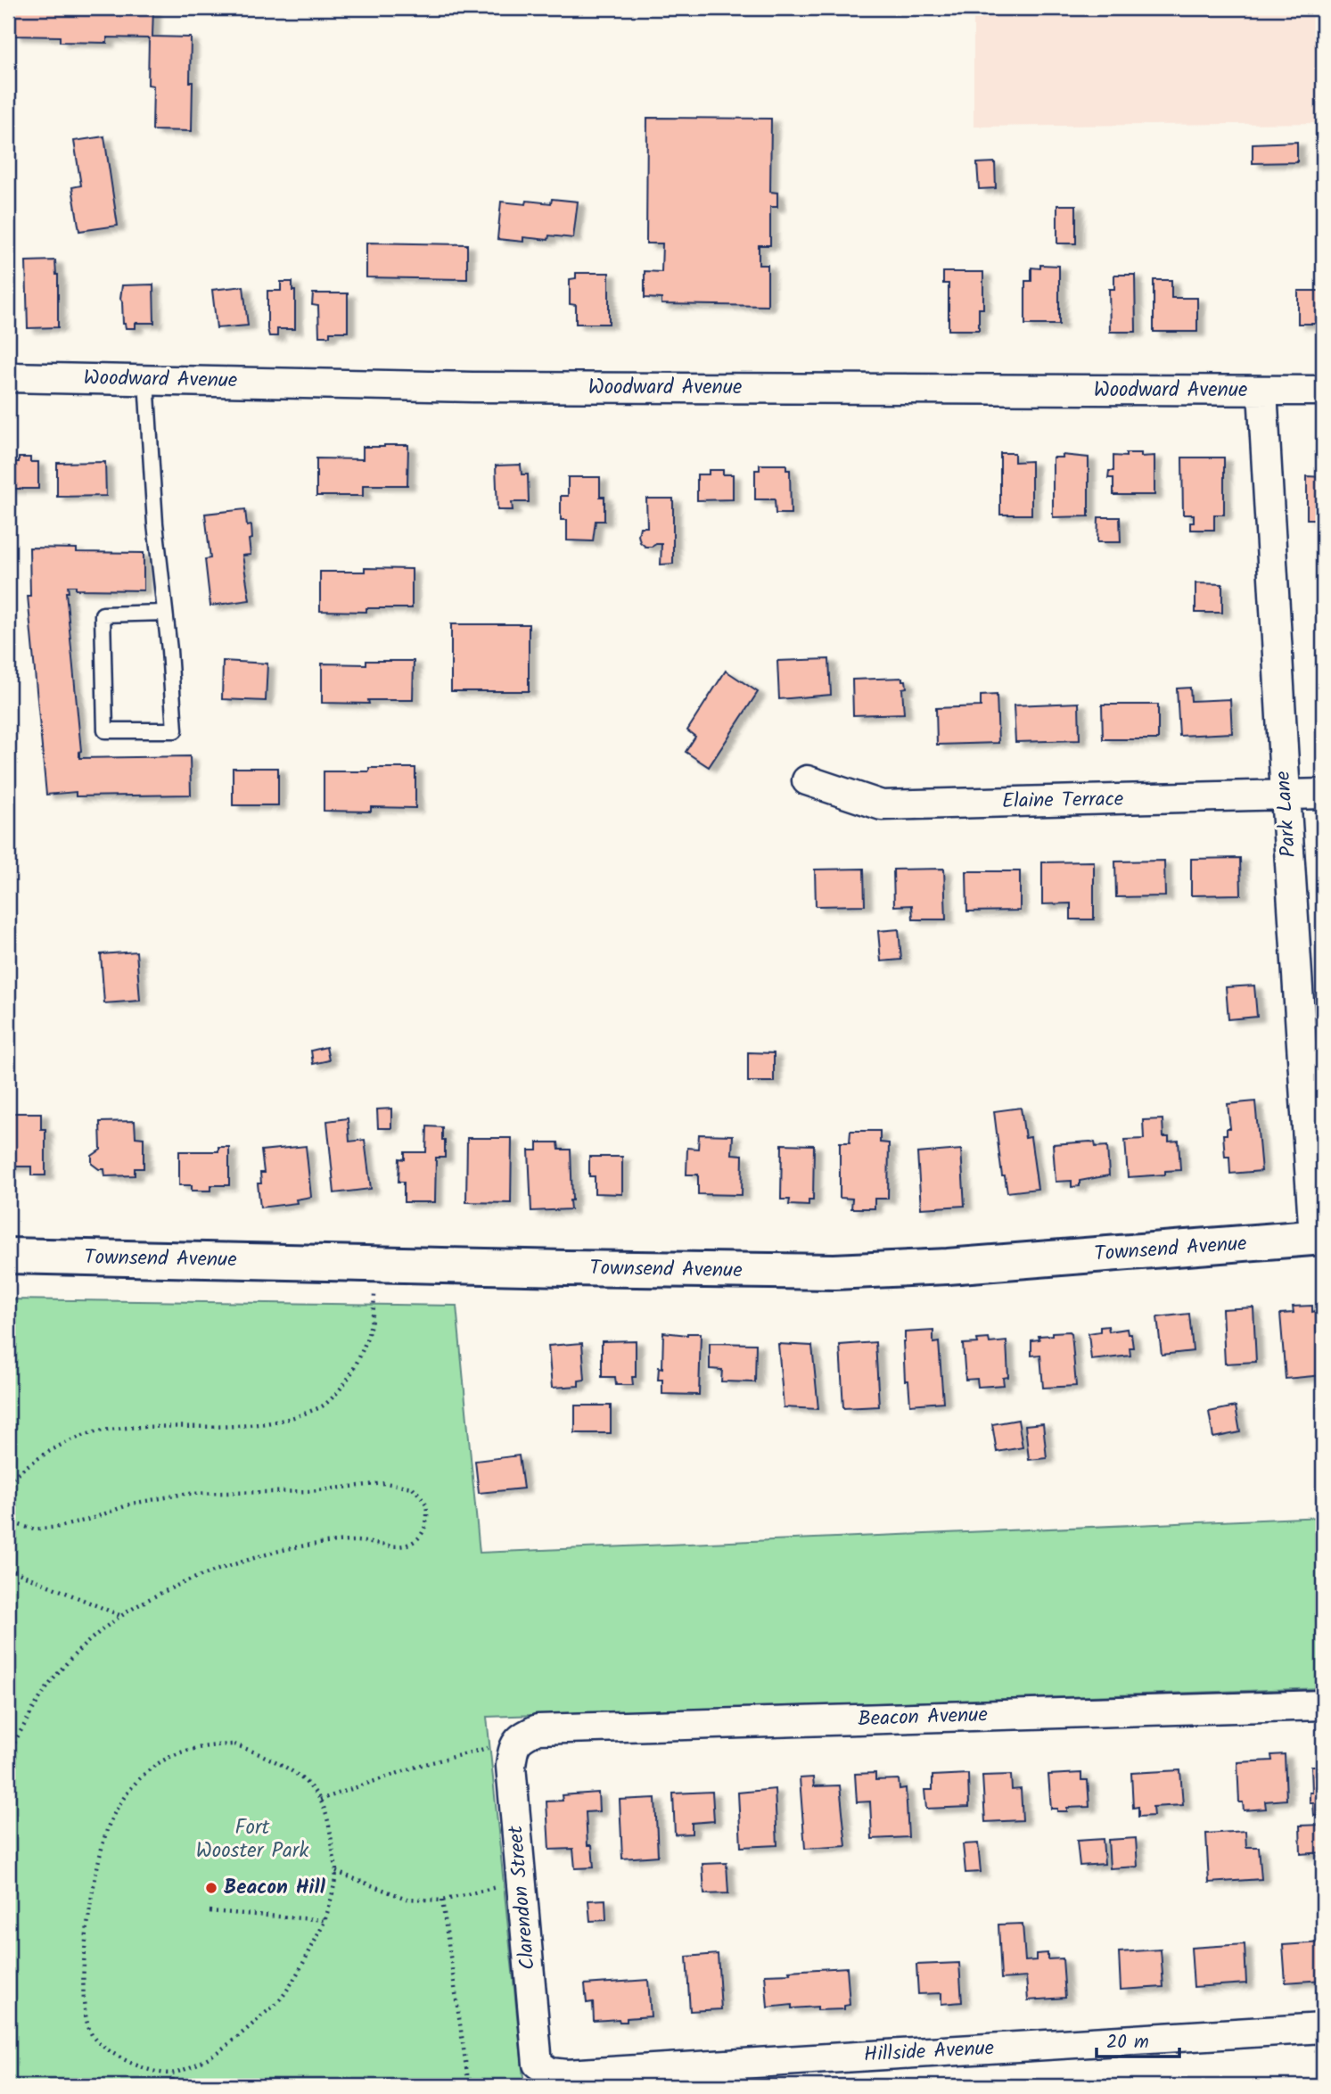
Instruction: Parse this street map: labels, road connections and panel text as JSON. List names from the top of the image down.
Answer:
{
  "streets": {
    "main road": ["Townsend Avenue"],
    "street": [
      "Woodward Avenue",
      "Elaine Terrace",
      "Park Lane",
      "Beacon Avenue",
      "Clarendon Street",
      "Hillside Avenue"
    ]
  },
  "crossings": [
    ["Woodward Avenue", "Park Lane"],
    ["Elaine Terrace", "Park Lane"],
    ["Park Lane", "Townsend Avenue"],
    ["Beacon Avenue", "Clarendon Street"],
    ["Clarendon Street", "Hillside Avenue"]
  ],
  "parks": ["Fort Wooster Park"],
  "places": ["Beacon Hill"],
  "scale_bar": "20 m"
}
